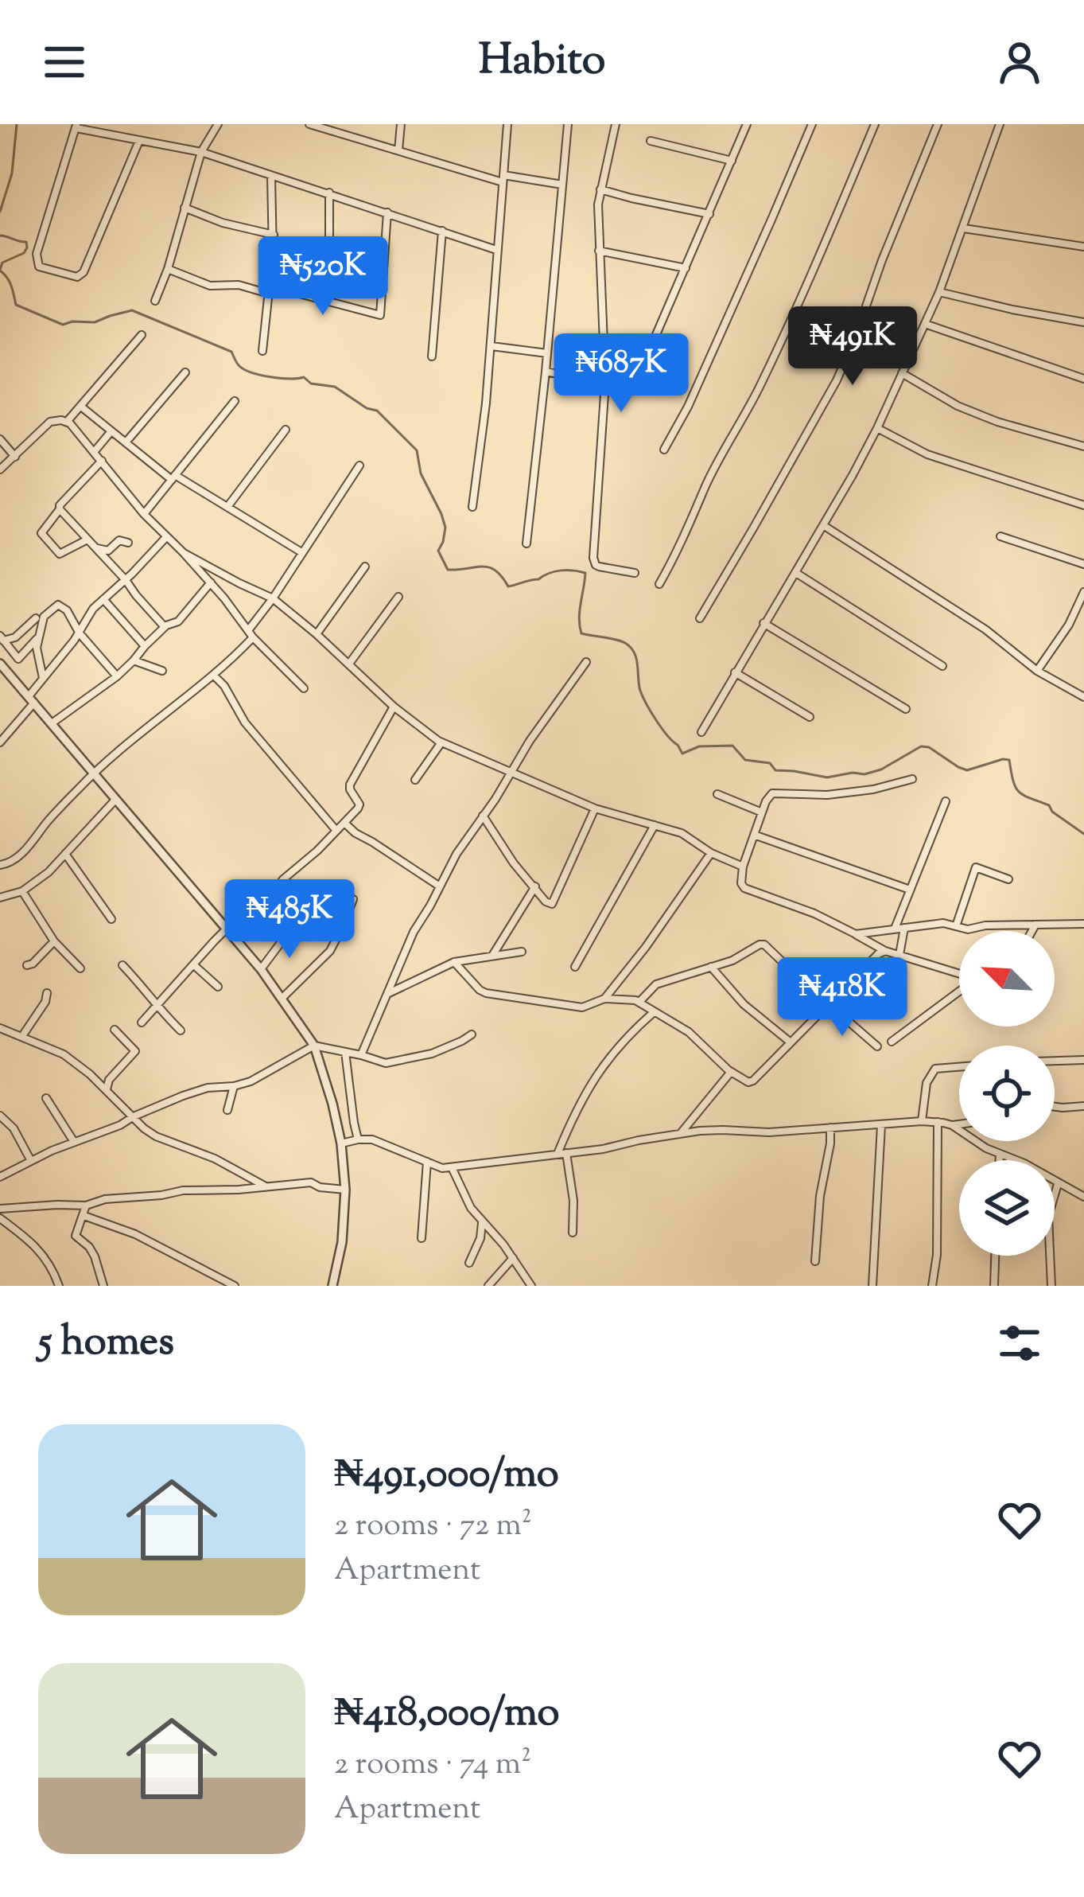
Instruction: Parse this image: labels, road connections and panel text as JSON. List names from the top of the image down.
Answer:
{
  "north": "top left",
  "page": {
    "header": "Habito",
    "price": [
      "₦520K",
      "₦491K",
      "₦687K",
      "₦485K",
      "₦418K"
    ],
    "heading": "5 homes",
    "list": [
      {
        "name": "₦491,000/mo",
        "note": "2 rooms · 72 m² · Apartment"
      },
      {
        "name": "₦418,000/mo",
        "note": "2 rooms · 74 m² · Apartment"
      }
    ]
  }
}
